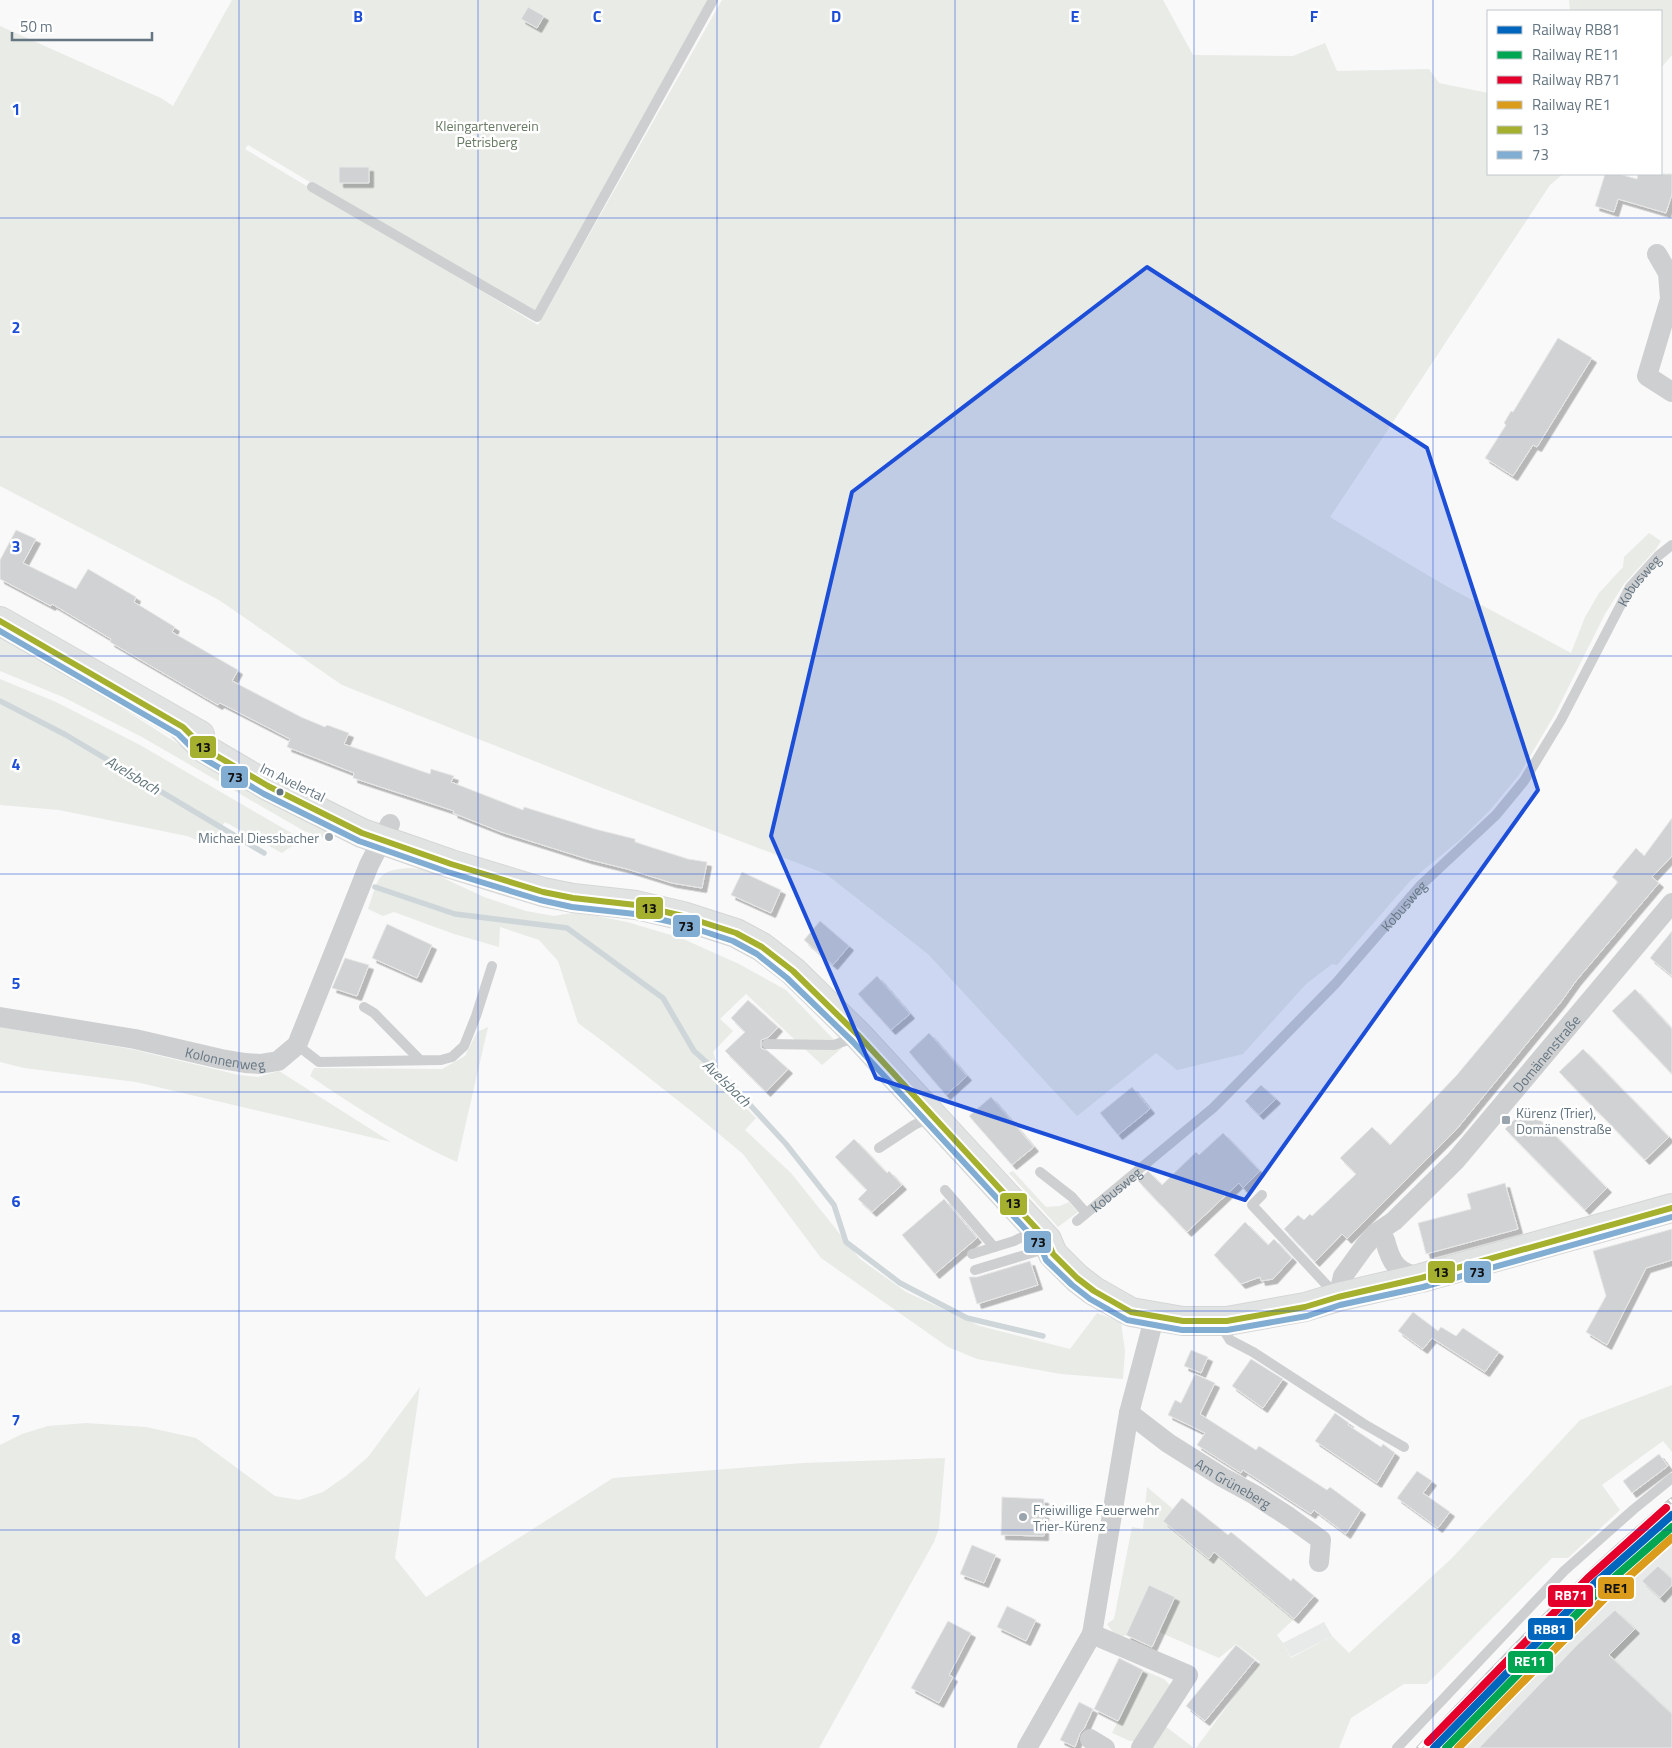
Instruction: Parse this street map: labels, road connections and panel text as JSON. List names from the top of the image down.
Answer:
{
  "streets": {
    "street": ["Domänenstraße", "Kolonnenweg", "Am Grüneberg"],
    "lane": ["Kobusweg"]
  },
  "water": ["Avelsbach"],
  "parks": ["Kleingartenverein Petrisberg"],
  "places": {
    "other": ["Michael Diessbacher", "Freiwillige Feuerwehr Trier-Kürenz"],
    "transit": ["Kürenz (Trier), Domänenstraße"]
  },
  "lines": [
    "transit line 13",
    "transit line 73",
    "rail line RB71",
    "rail line RB81",
    "rail line RE11",
    "rail line RE1"
  ],
  "legend": [
    "Railway RB81",
    "Railway RE11",
    "Railway RB71",
    "Railway RE1",
    "13",
    "73"
  ],
  "scale_bar": "50 m",
  "grid": {
    "columns": [
      "B",
      "C",
      "D",
      "E",
      "F"
    ],
    "rows": [
      "1",
      "2",
      "3",
      "4",
      "5",
      "6",
      "7",
      "8"
    ]
  }
}
